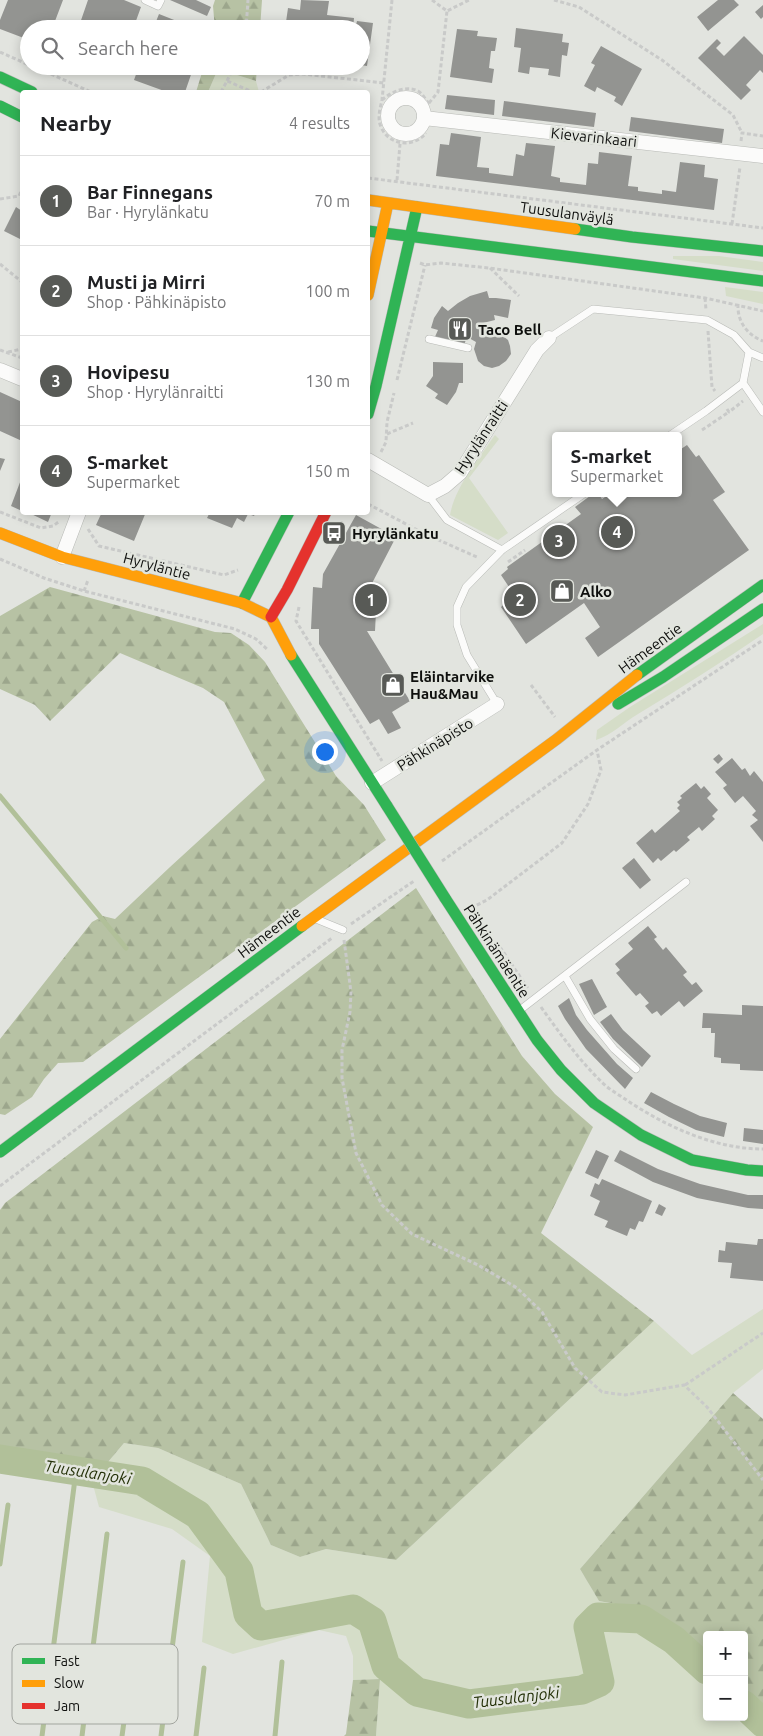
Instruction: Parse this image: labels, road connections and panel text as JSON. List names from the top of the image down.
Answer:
{
  "streets": {
    "main road": [
      "Tuusulanväylä",
      "Hyryläntie",
      "Hämeentie",
      "Pähkinämäentie"
    ],
    "street": ["Kievarinkaari", "Hyrylänraitti", "Pähkinäpisto"]
  },
  "crossings": [
    ["Hyryläntie", "Pähkinämäentie"],
    ["Pähkinäpisto", "Pähkinämäentie"]
  ],
  "water": ["Tuusulanjoki"],
  "places": {
    "restaurant": ["Taco Bell"],
    "bus stop": ["Hyrylänkatu"],
    "shop": ["Alko", "Eläintarvike Hau&Mau"]
  },
  "legend": ["Fast", "Slow", "Jam"],
  "page": {
    "search": "Search here",
    "heading": ["Nearby", "4 results"],
    "list": [
      {
        "mark": "1",
        "name": "Bar Finnegans",
        "note": "Bar · Hyrylänkatu",
        "value": "70 m"
      },
      {
        "mark": "2",
        "name": "Musti ja Mirri",
        "note": "Shop · Pähkinäpisto",
        "value": "100 m"
      },
      {
        "mark": "3",
        "name": "Hovipesu",
        "note": "Shop · Hyrylänraitti",
        "value": "130 m"
      },
      {
        "mark": "4",
        "name": "S-market",
        "note": "Supermarket",
        "value": "150 m"
      }
    ],
    "popup": ["S-market", "Supermarket"],
    "pins": [
      "4",
      "3",
      "1",
      "2"
    ],
    "map_buttons": ["+", "−"]
  }
}
